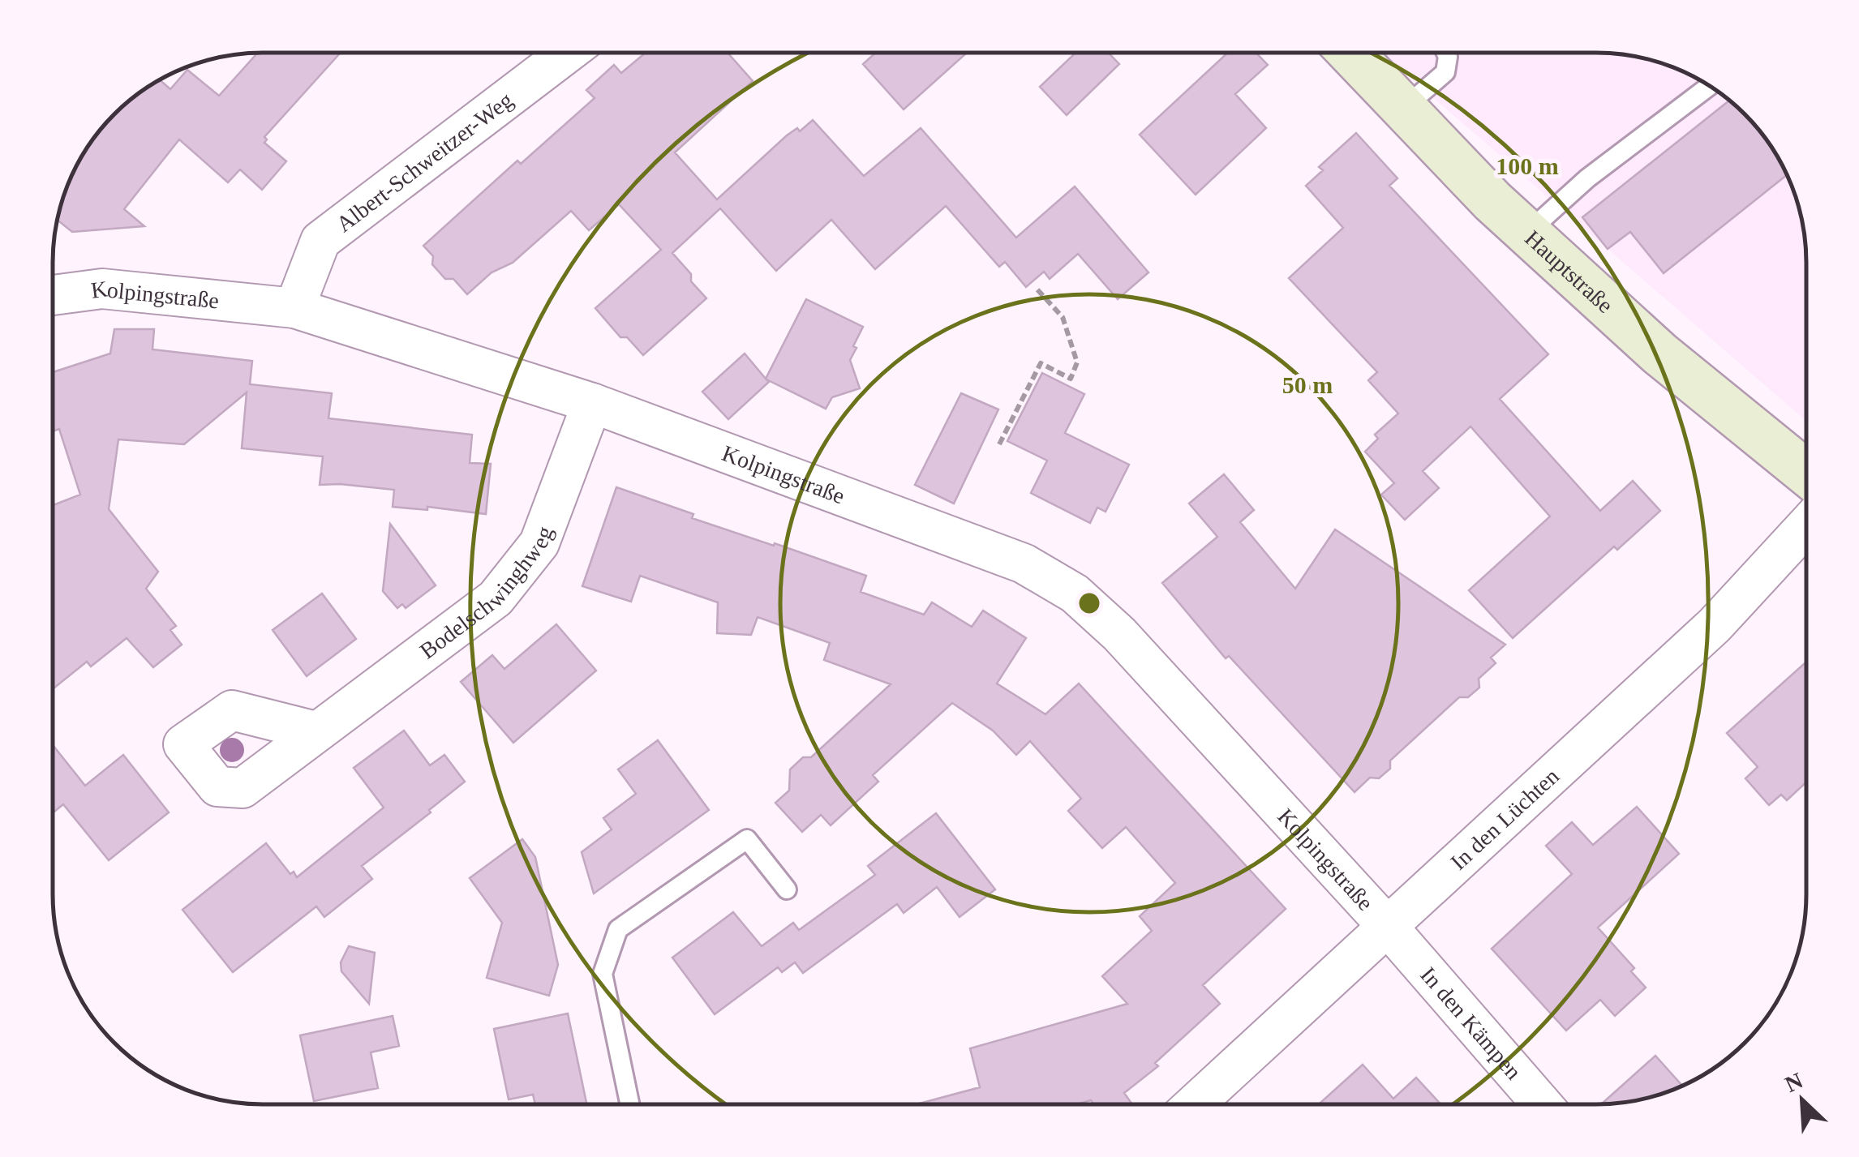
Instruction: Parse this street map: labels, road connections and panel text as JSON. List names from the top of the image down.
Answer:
{
  "streets": {
    "main road": ["Hauptstraße"],
    "street": [
      "Albert-Schweitzer-Weg",
      "Kolpingstraße",
      "Bodelschwinghweg",
      "In den Lüchten",
      "In den Kämpen"
    ]
  },
  "crossings": [
    ["Albert-Schweitzer-Weg", "Kolpingstraße"],
    ["Kolpingstraße", "Bodelschwinghweg"],
    ["Kolpingstraße", "In den Lüchten"],
    ["Kolpingstraße", "In den Kämpen"],
    ["In den Lüchten", "In den Kämpen"]
  ],
  "north": "top left",
  "rings": ["100 m", "50 m"]
}
